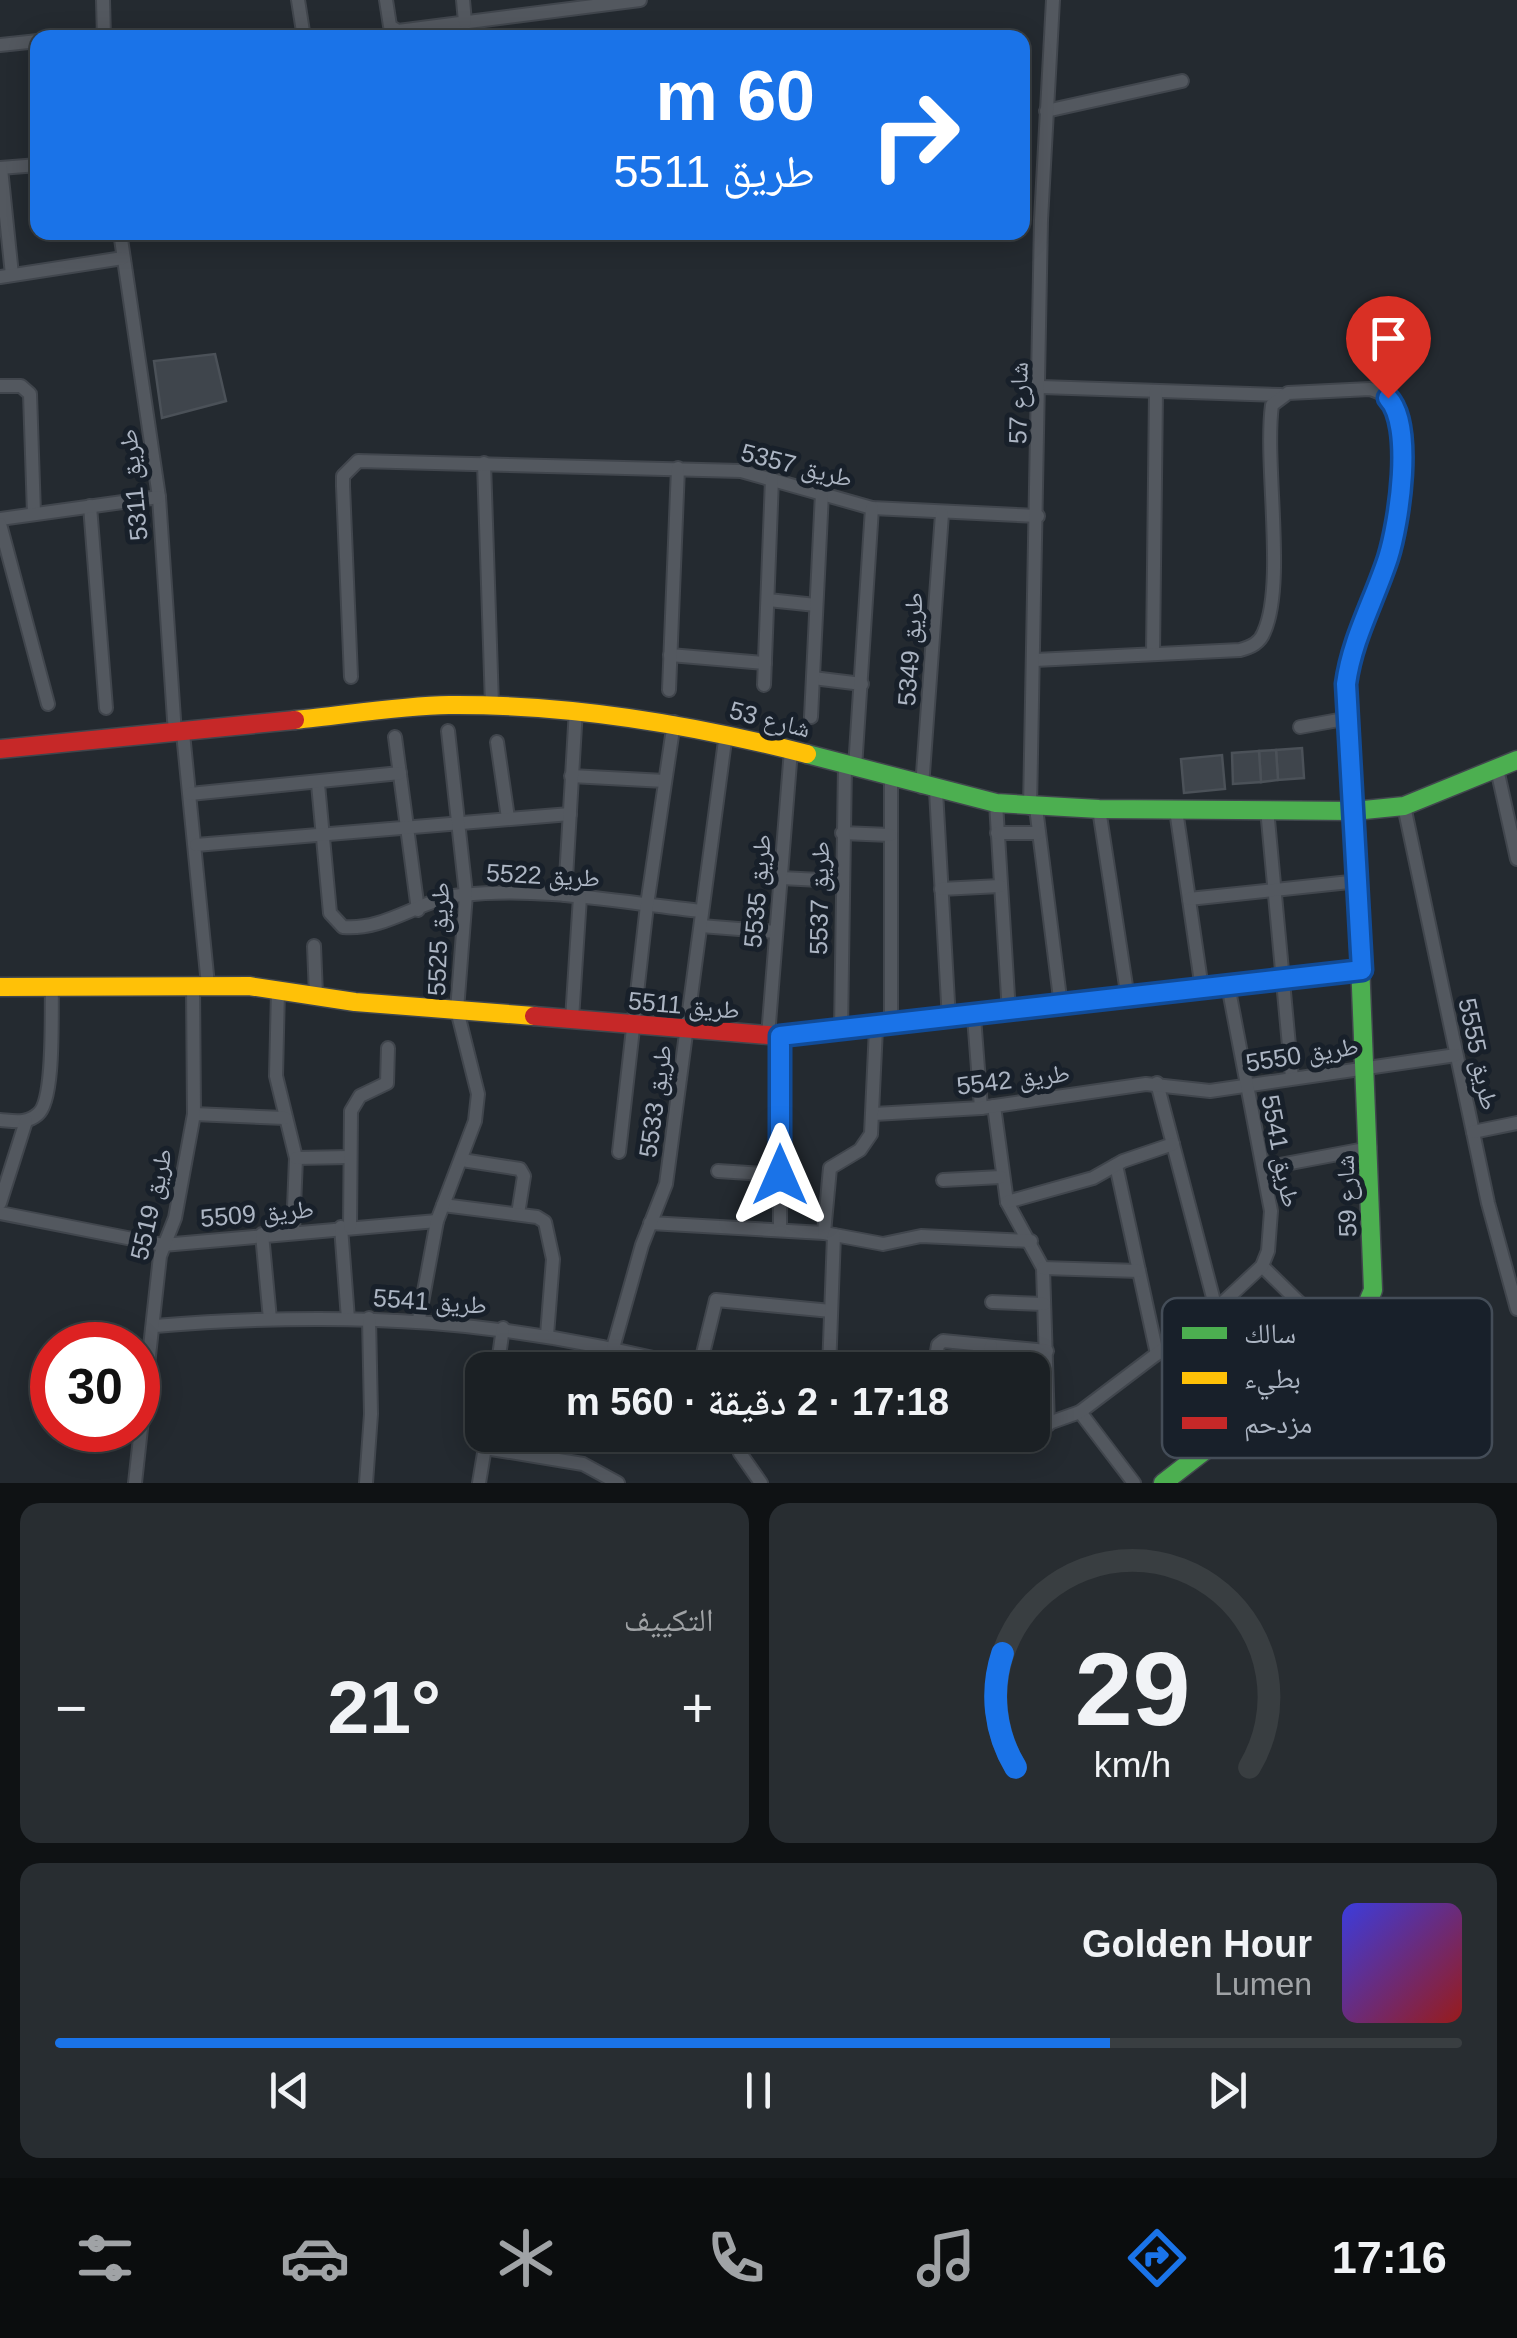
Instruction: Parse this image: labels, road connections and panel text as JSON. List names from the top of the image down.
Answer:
{
  "streets": {
    "street": [
      "شارع 57",
      "طريق 5357",
      "طريق 5311",
      "طريق 5349",
      "شارع 53",
      "طريق 5522",
      "طريق 5535",
      "طريق 5537",
      "طريق 5525",
      "طريق 5511",
      "طريق 5550",
      "طريق 5555",
      "طريق 5542",
      "طريق 5533",
      "طريق 5541",
      "شارع 59",
      "طريق 5519",
      "طريق 5509"
    ]
  },
  "crossings": [
    ["شارع 57", "طريق 5357"],
    ["شارع 57", "شارع 53"],
    ["شارع 57", "طريق 5511"],
    ["طريق 5357", "طريق 5349"],
    ["طريق 5357", "طريق 5537"],
    ["طريق 5311", "شارع 53"],
    ["طريق 5311", "طريق 5519"],
    ["طريق 5349", "شارع 53"],
    ["شارع 53", "طريق 5535"],
    ["شارع 53", "طريق 5537"],
    ["شارع 53", "طريق 5555"],
    ["شارع 53", "طريق 5533"],
    ["شارع 53", "شارع 59"],
    ["شارع 53", "طريق 5519"],
    ["طريق 5522", "طريق 5535"],
    ["طريق 5522", "طريق 5525"],
    ["طريق 5522", "طريق 5533"],
    ["طريق 5535", "طريق 5511"],
    ["طريق 5537", "طريق 5511"],
    ["طريق 5525", "طريق 5511"],
    ["طريق 5525", "طريق 5541"],
    ["طريق 5525", "طريق 5509"],
    ["طريق 5511", "طريق 5533"],
    ["طريق 5511", "طريق 5541"],
    ["طريق 5511", "شارع 59"],
    ["طريق 5511", "طريق 5519"],
    ["طريق 5550", "طريق 5555"],
    ["طريق 5550", "طريق 5542"],
    ["طريق 5550", "طريق 5541"],
    ["طريق 5550", "شارع 59"],
    ["طريق 5533", "طريق 5541"],
    ["طريق 5541", "طريق 5509"],
    ["طريق 5519", "طريق 5509"]
  ],
  "legend": ["سالك", "بطيء", "مزدحم"],
  "page": {
    "turn": ["60 m", "طريق 5511"],
    "limit": "30",
    "trip": "17:18 · 2 دقيقة · 560 m",
    "tile": "التكييف",
    "heat": ["−", "21°", "+"],
    "song": ["Golden Hour", "Lumen"],
    "tabs": "17:16",
    "gauge": ["29", "km/h"]
  }
}
